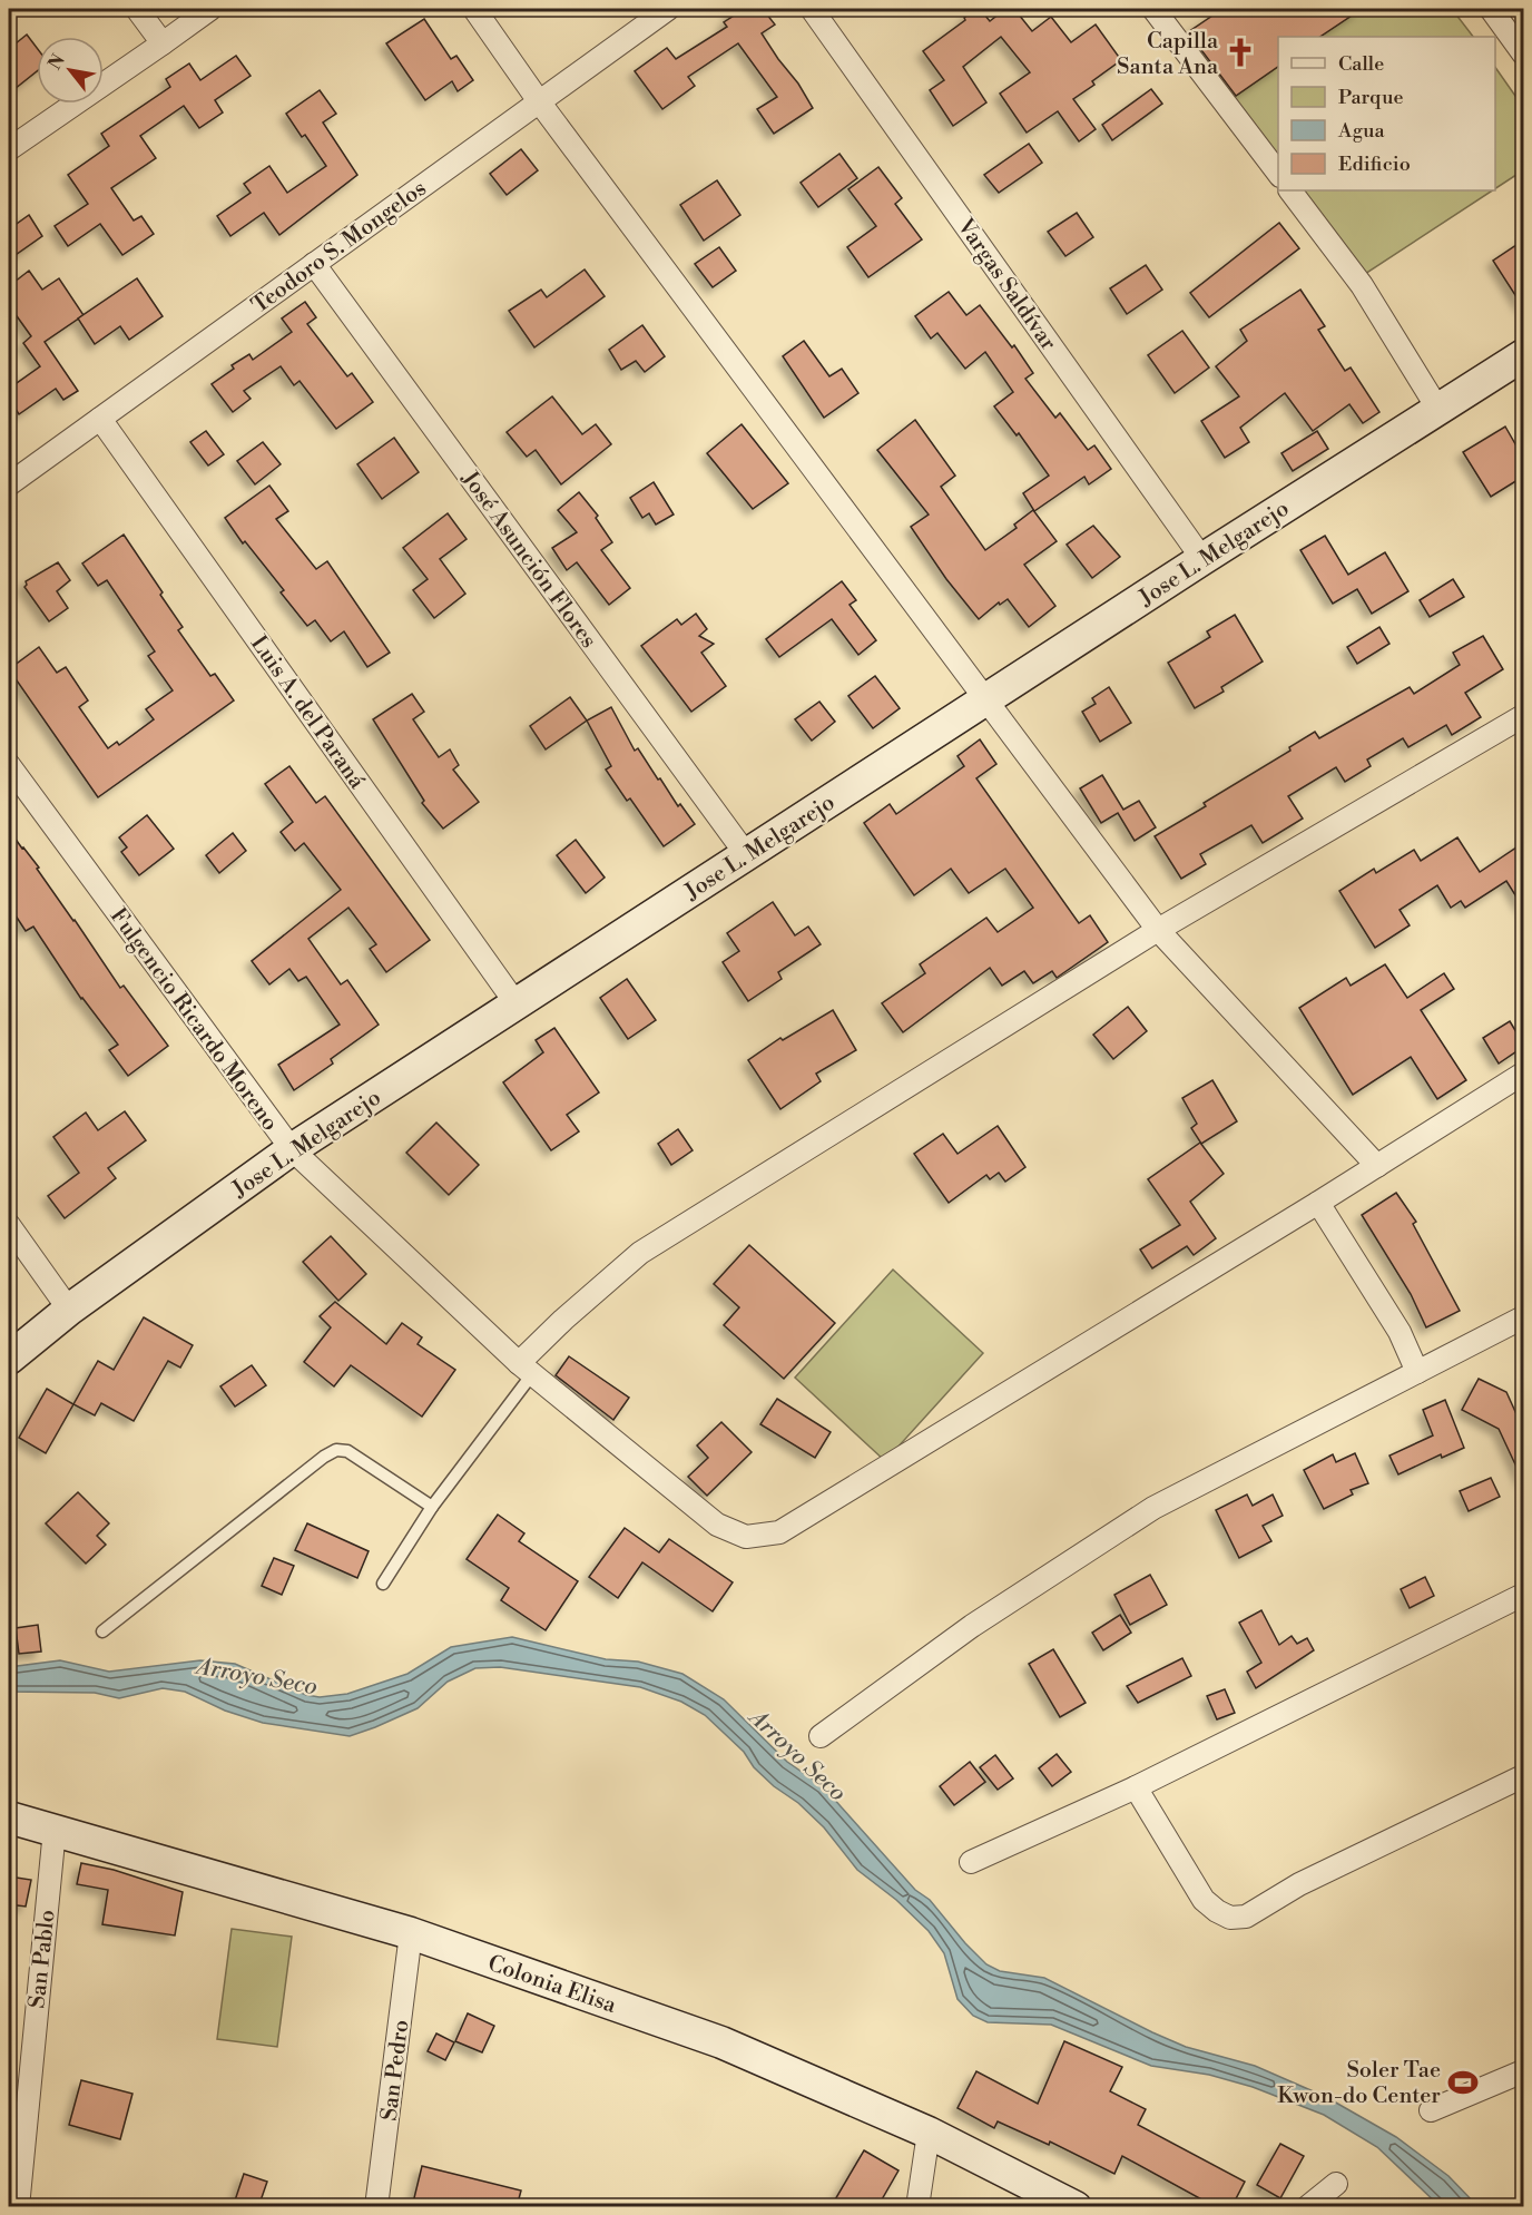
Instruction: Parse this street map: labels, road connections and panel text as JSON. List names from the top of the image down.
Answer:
{
  "streets": {
    "street": [
      "Teodoro S. Mongelos",
      "Vargas Saldívar",
      "Jose L. Melgarejo",
      "José Asunción Flores",
      "Luis A. del Paraná",
      "Fulgencio Ricardo Moreno",
      "San Pablo",
      "Colonia Elisa",
      "San Pedro"
    ]
  },
  "crossings": [
    ["Teodoro S. Mongelos", "José Asunción Flores"],
    ["Teodoro S. Mongelos", "Luis A. del Paraná"],
    ["Vargas Saldívar", "Jose L. Melgarejo"],
    ["Jose L. Melgarejo", "José Asunción Flores"],
    ["Jose L. Melgarejo", "Luis A. del Paraná"],
    ["Jose L. Melgarejo", "Fulgencio Ricardo Moreno"],
    ["San Pablo", "Colonia Elisa"],
    ["Colonia Elisa", "San Pedro"]
  ],
  "water": ["Arroyo Seco"],
  "places": {
    "church": ["Capilla Santa Ana"],
    "sports": ["Soler Tae Kwon-do Center"]
  },
  "legend": [
    "Calle",
    "Parque",
    "Agua",
    "Edificio"
  ],
  "north": "top left"
}
